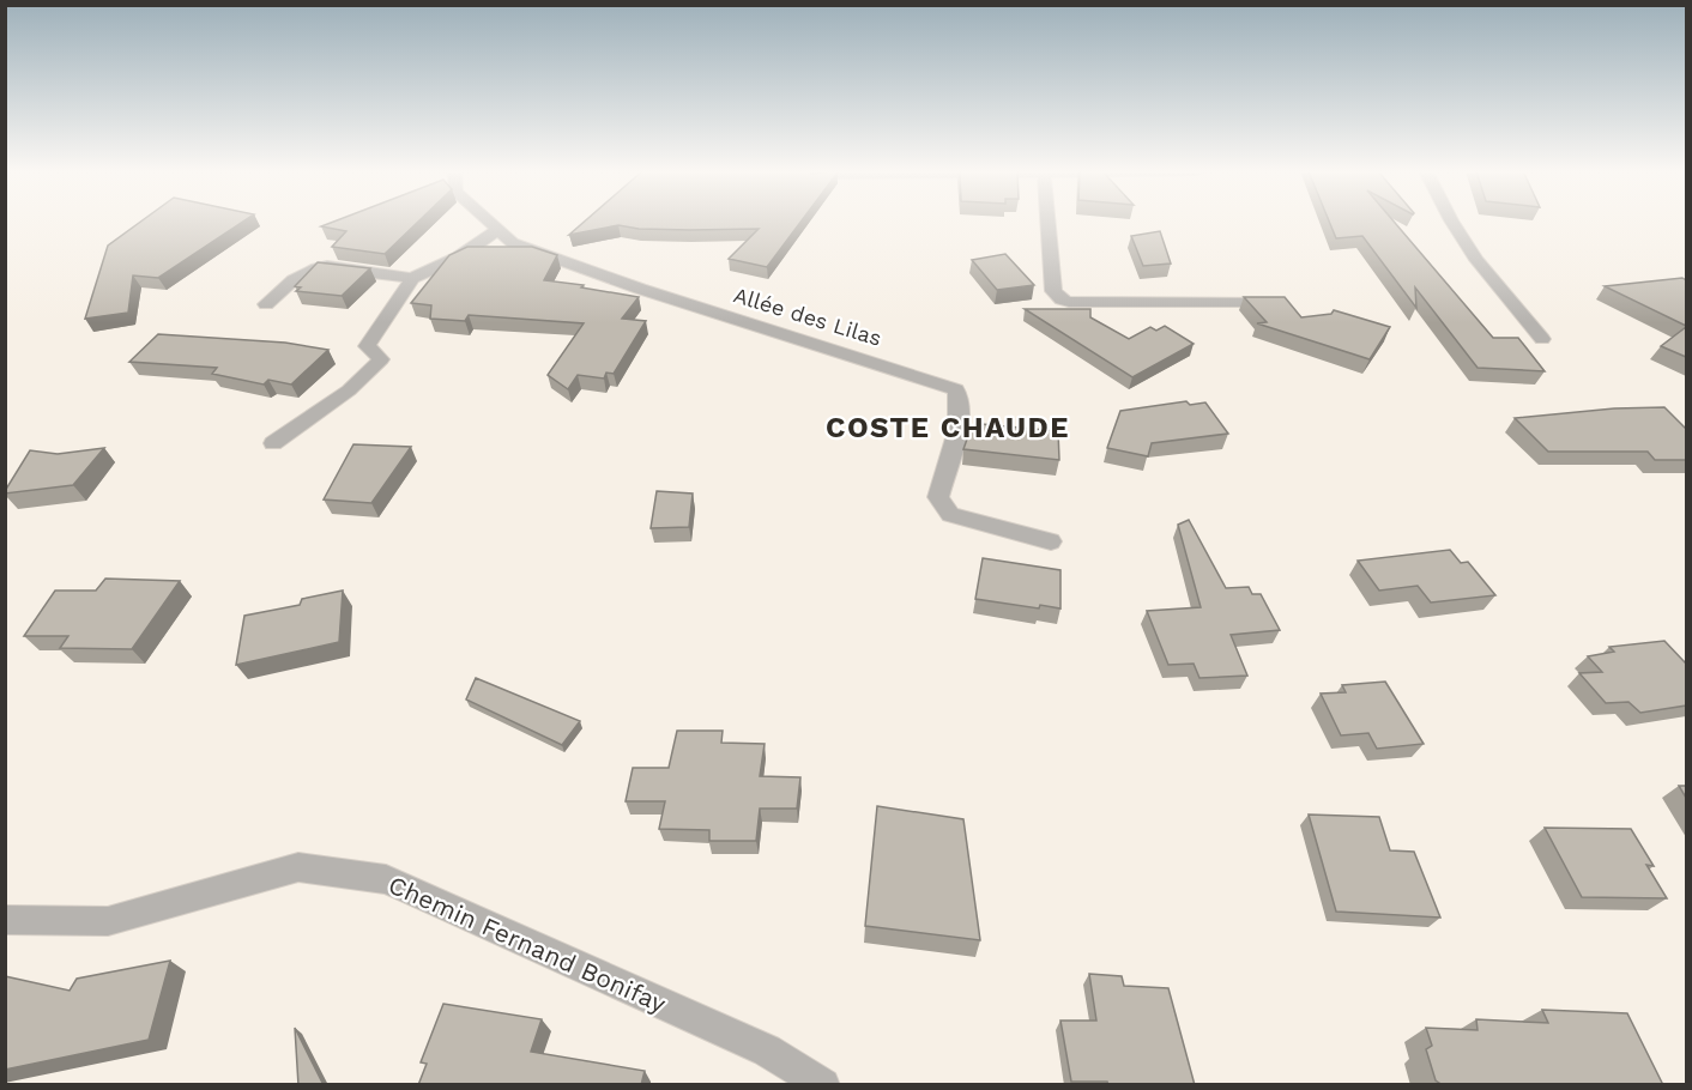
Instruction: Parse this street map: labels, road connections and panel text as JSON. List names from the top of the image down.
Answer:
{
  "streets": {
    "street": ["Allée des Lilas", "Chemin Fernand Bonifay"]
  },
  "districts": ["COSTE CHAUDE"]
}
